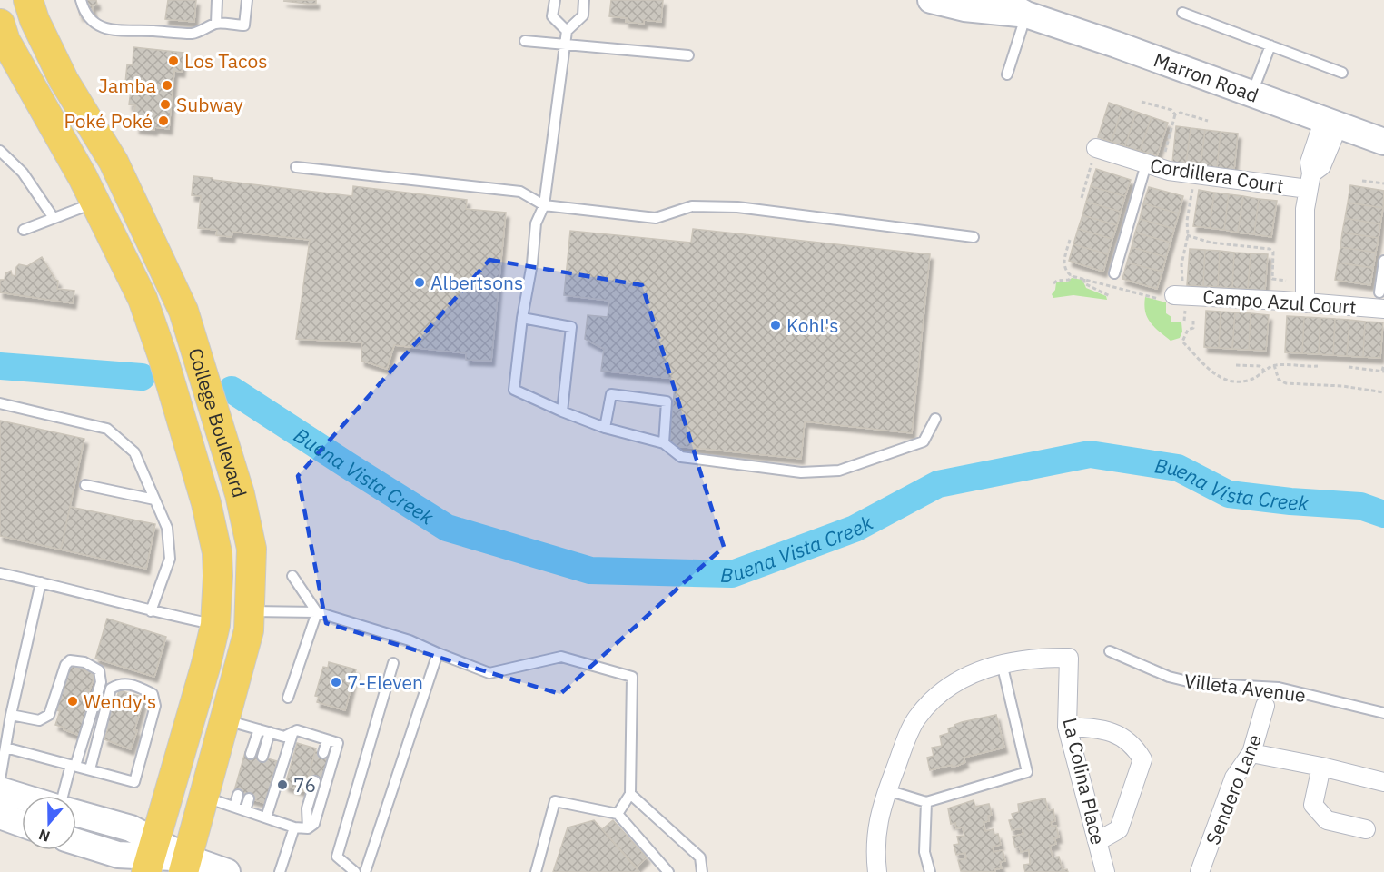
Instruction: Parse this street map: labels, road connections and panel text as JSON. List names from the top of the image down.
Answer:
{
  "streets": {
    "main road": ["College Boulevard"],
    "street": [
      "Marron Road",
      "Cordillera Court",
      "Campo Azul Court",
      "La Colina Place",
      "Sendero Lane"
    ],
    "lane": ["Villeta Avenue"]
  },
  "water": ["Buena Vista Creek"],
  "places": [
    "Los Tacos",
    "Jamba",
    "Subway",
    "Poké Poké",
    "Albertsons",
    "Kohl's",
    "7-Eleven",
    "Wendy's",
    "76"
  ],
  "north": "bottom"
}
